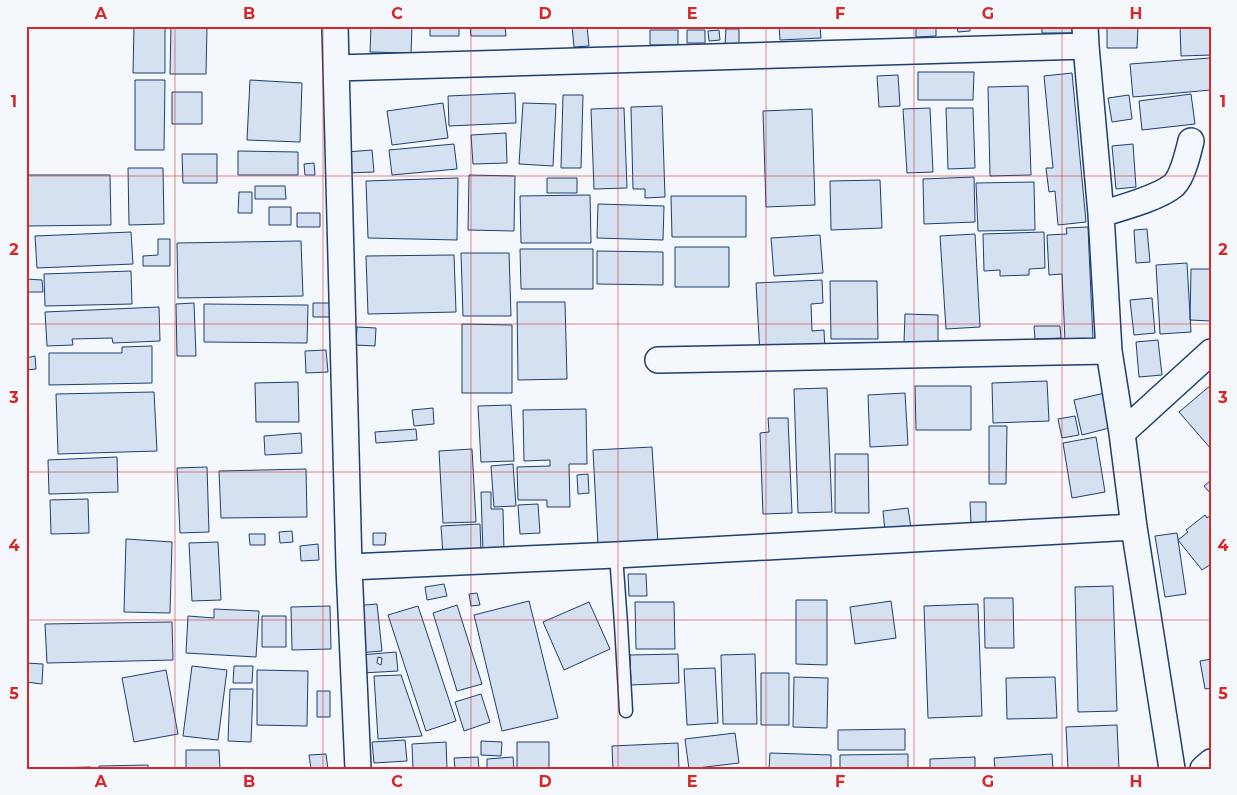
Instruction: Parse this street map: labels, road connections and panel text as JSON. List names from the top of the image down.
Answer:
{
  "grid": {
    "columns": [
      "A",
      "B",
      "C",
      "D",
      "E",
      "F",
      "G",
      "H"
    ],
    "rows": [
      "1",
      "2",
      "3",
      "4",
      "5"
    ]
  }
}
